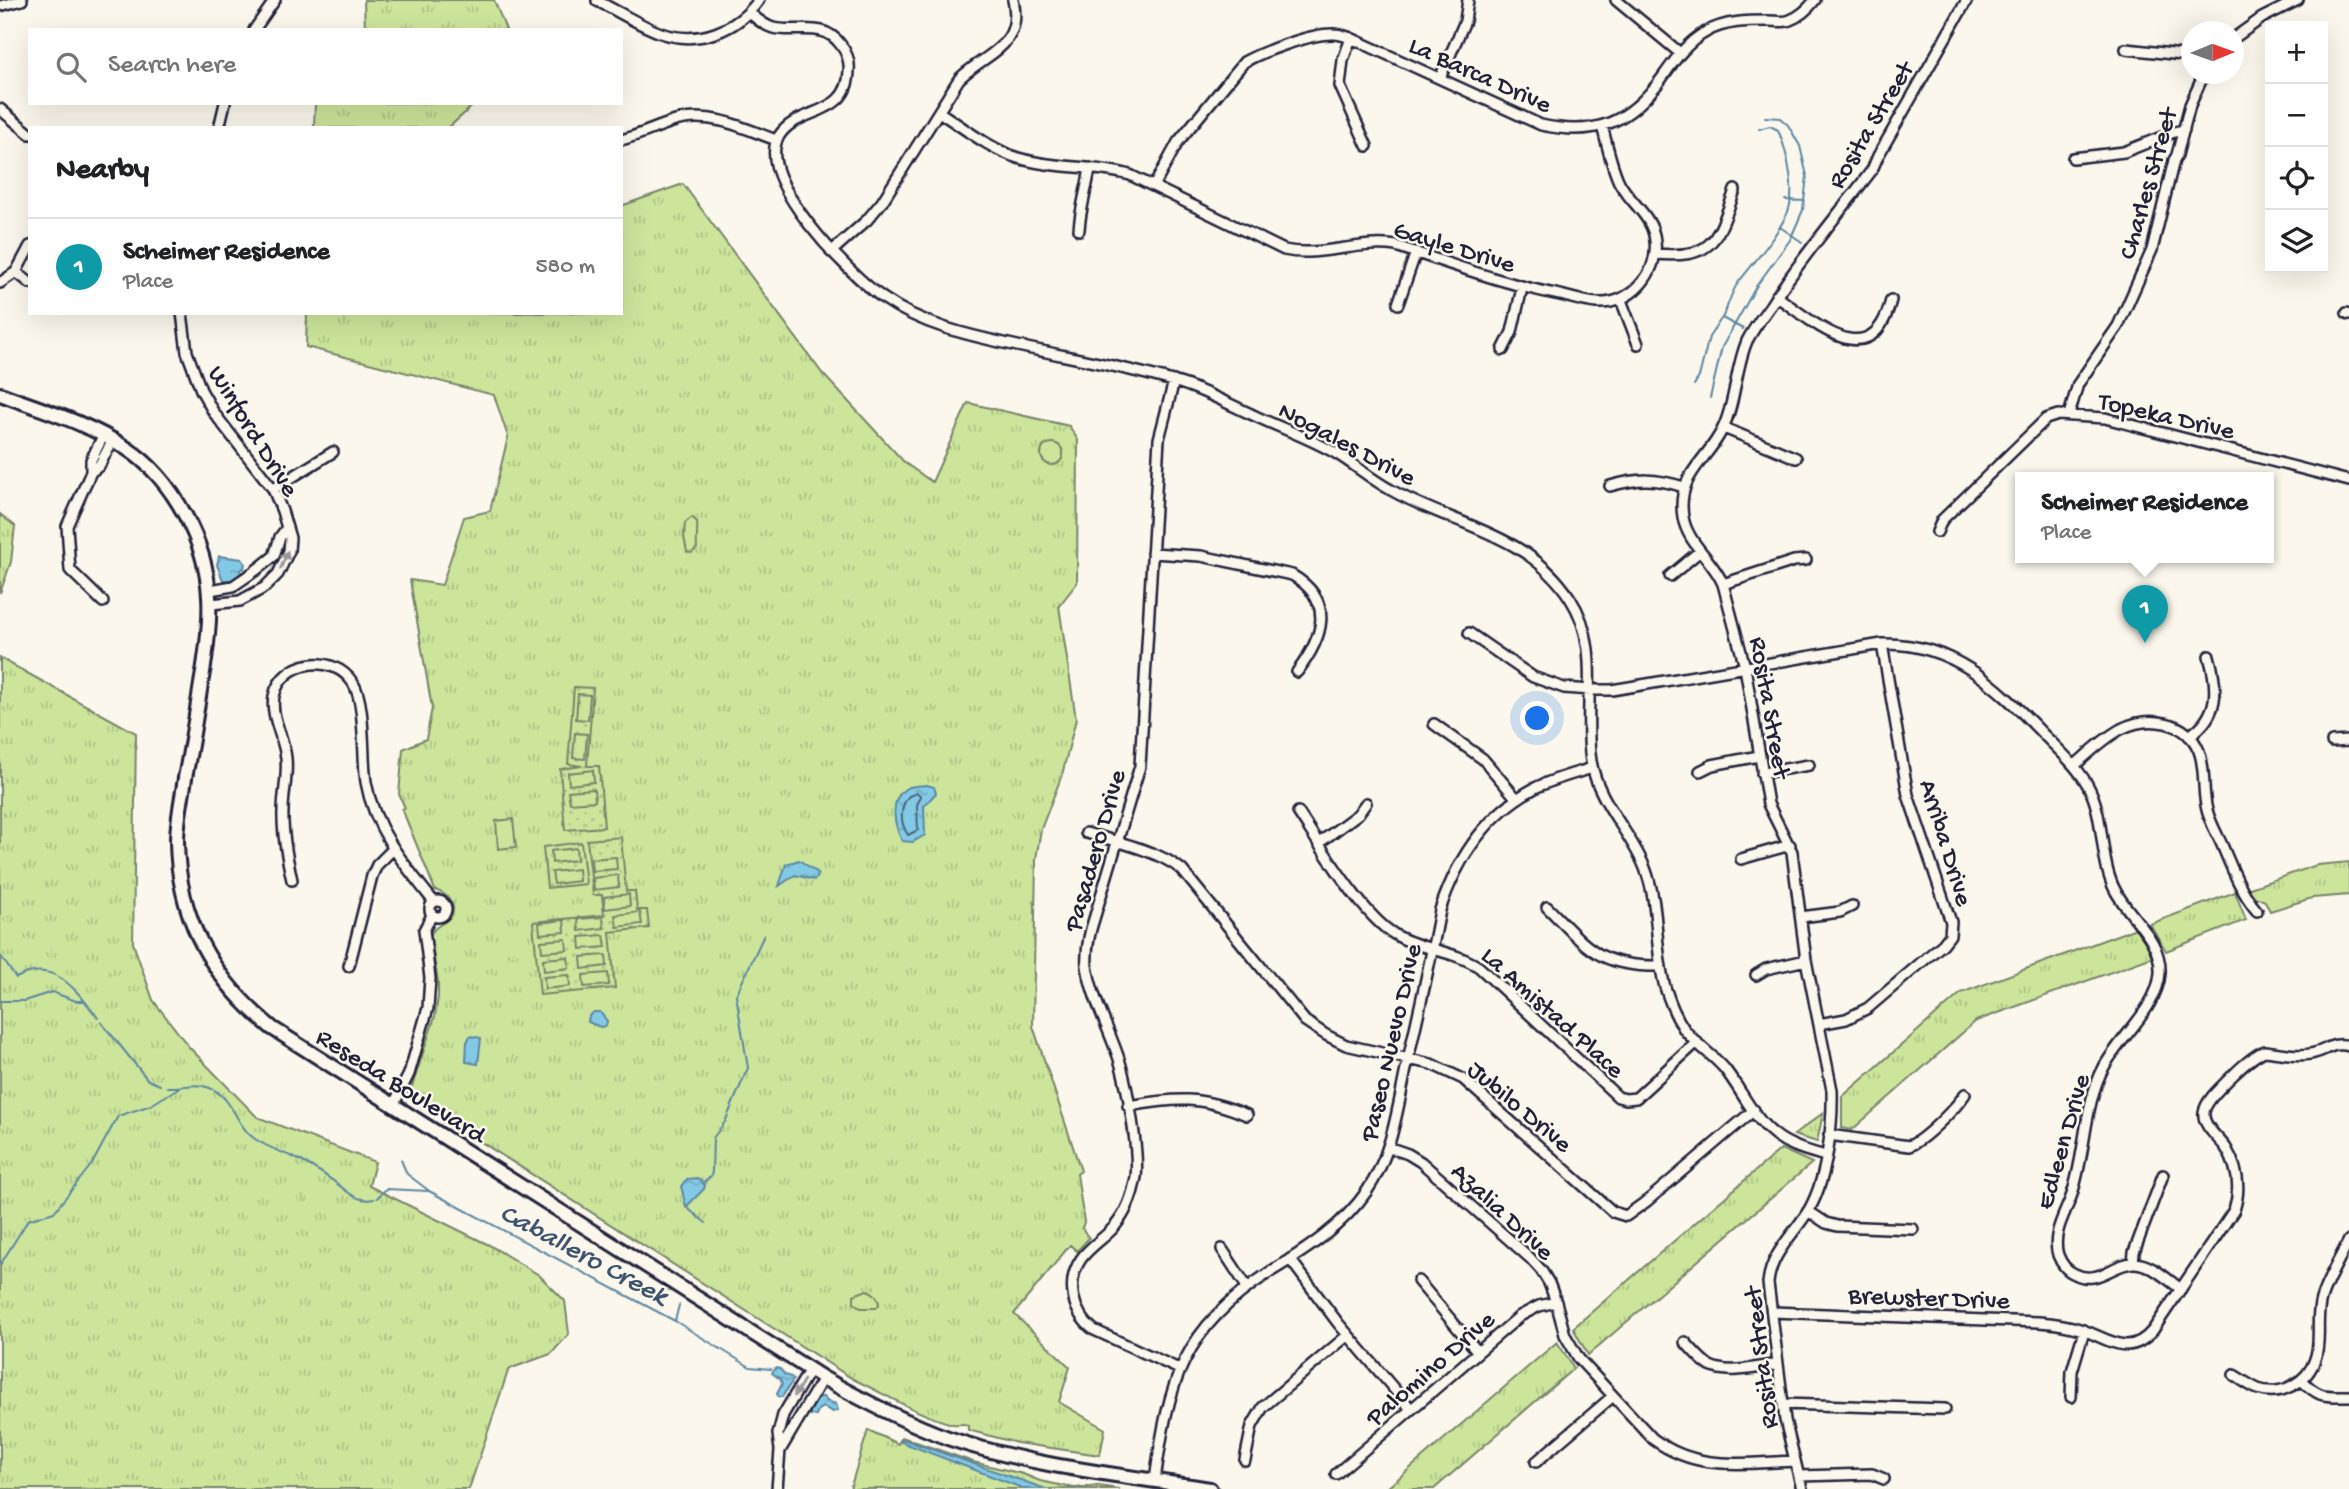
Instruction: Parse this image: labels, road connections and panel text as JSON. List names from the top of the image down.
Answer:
{
  "streets": {
    "main road": ["Reseda Boulevard"],
    "street": [
      "La Barca Drive",
      "Rosita Street",
      "Charles Street",
      "Gayle Drive",
      "Topeka Drive",
      "Winford Drive",
      "Nogales Drive",
      "Arriba Drive",
      "Pasadero Drive",
      "La Amistad Place",
      "Paseo Nuevo Drive",
      "Jubilo Drive",
      "Edleen Drive",
      "Azalia Drive",
      "Brewster Drive",
      "Palomino Drive"
    ]
  },
  "crossings": [
    ["La Barca Drive", "Gayle Drive"],
    ["Rosita Street", "Nogales Drive"],
    ["Rosita Street", "Arriba Drive"],
    ["Rosita Street", "Azalia Drive"],
    ["Rosita Street", "Brewster Drive"],
    ["Charles Street", "Topeka Drive"],
    ["Winford Drive", "Reseda Boulevard"],
    ["Nogales Drive", "Pasadero Drive"],
    ["Nogales Drive", "La Amistad Place"],
    ["Nogales Drive", "Paseo Nuevo Drive"],
    ["Nogales Drive", "Jubilo Drive"],
    ["Pasadero Drive", "Paseo Nuevo Drive"],
    ["Pasadero Drive", "Jubilo Drive"],
    ["La Amistad Place", "Paseo Nuevo Drive"],
    ["Paseo Nuevo Drive", "Reseda Boulevard"],
    ["Paseo Nuevo Drive", "Jubilo Drive"],
    ["Paseo Nuevo Drive", "Azalia Drive"],
    ["Azalia Drive", "Palomino Drive"]
  ],
  "water": ["Caballero Creek"],
  "north": "right",
  "page": {
    "map_buttons": ["+", "−"],
    "search": "Search here",
    "heading": "Nearby",
    "list": [
      {
        "mark": "1",
        "name": "Scheimer Residence",
        "note": "Place",
        "value": "580 m"
      }
    ],
    "popup": ["Scheimer Residence", "Place"],
    "pins": "1"
  }
}
